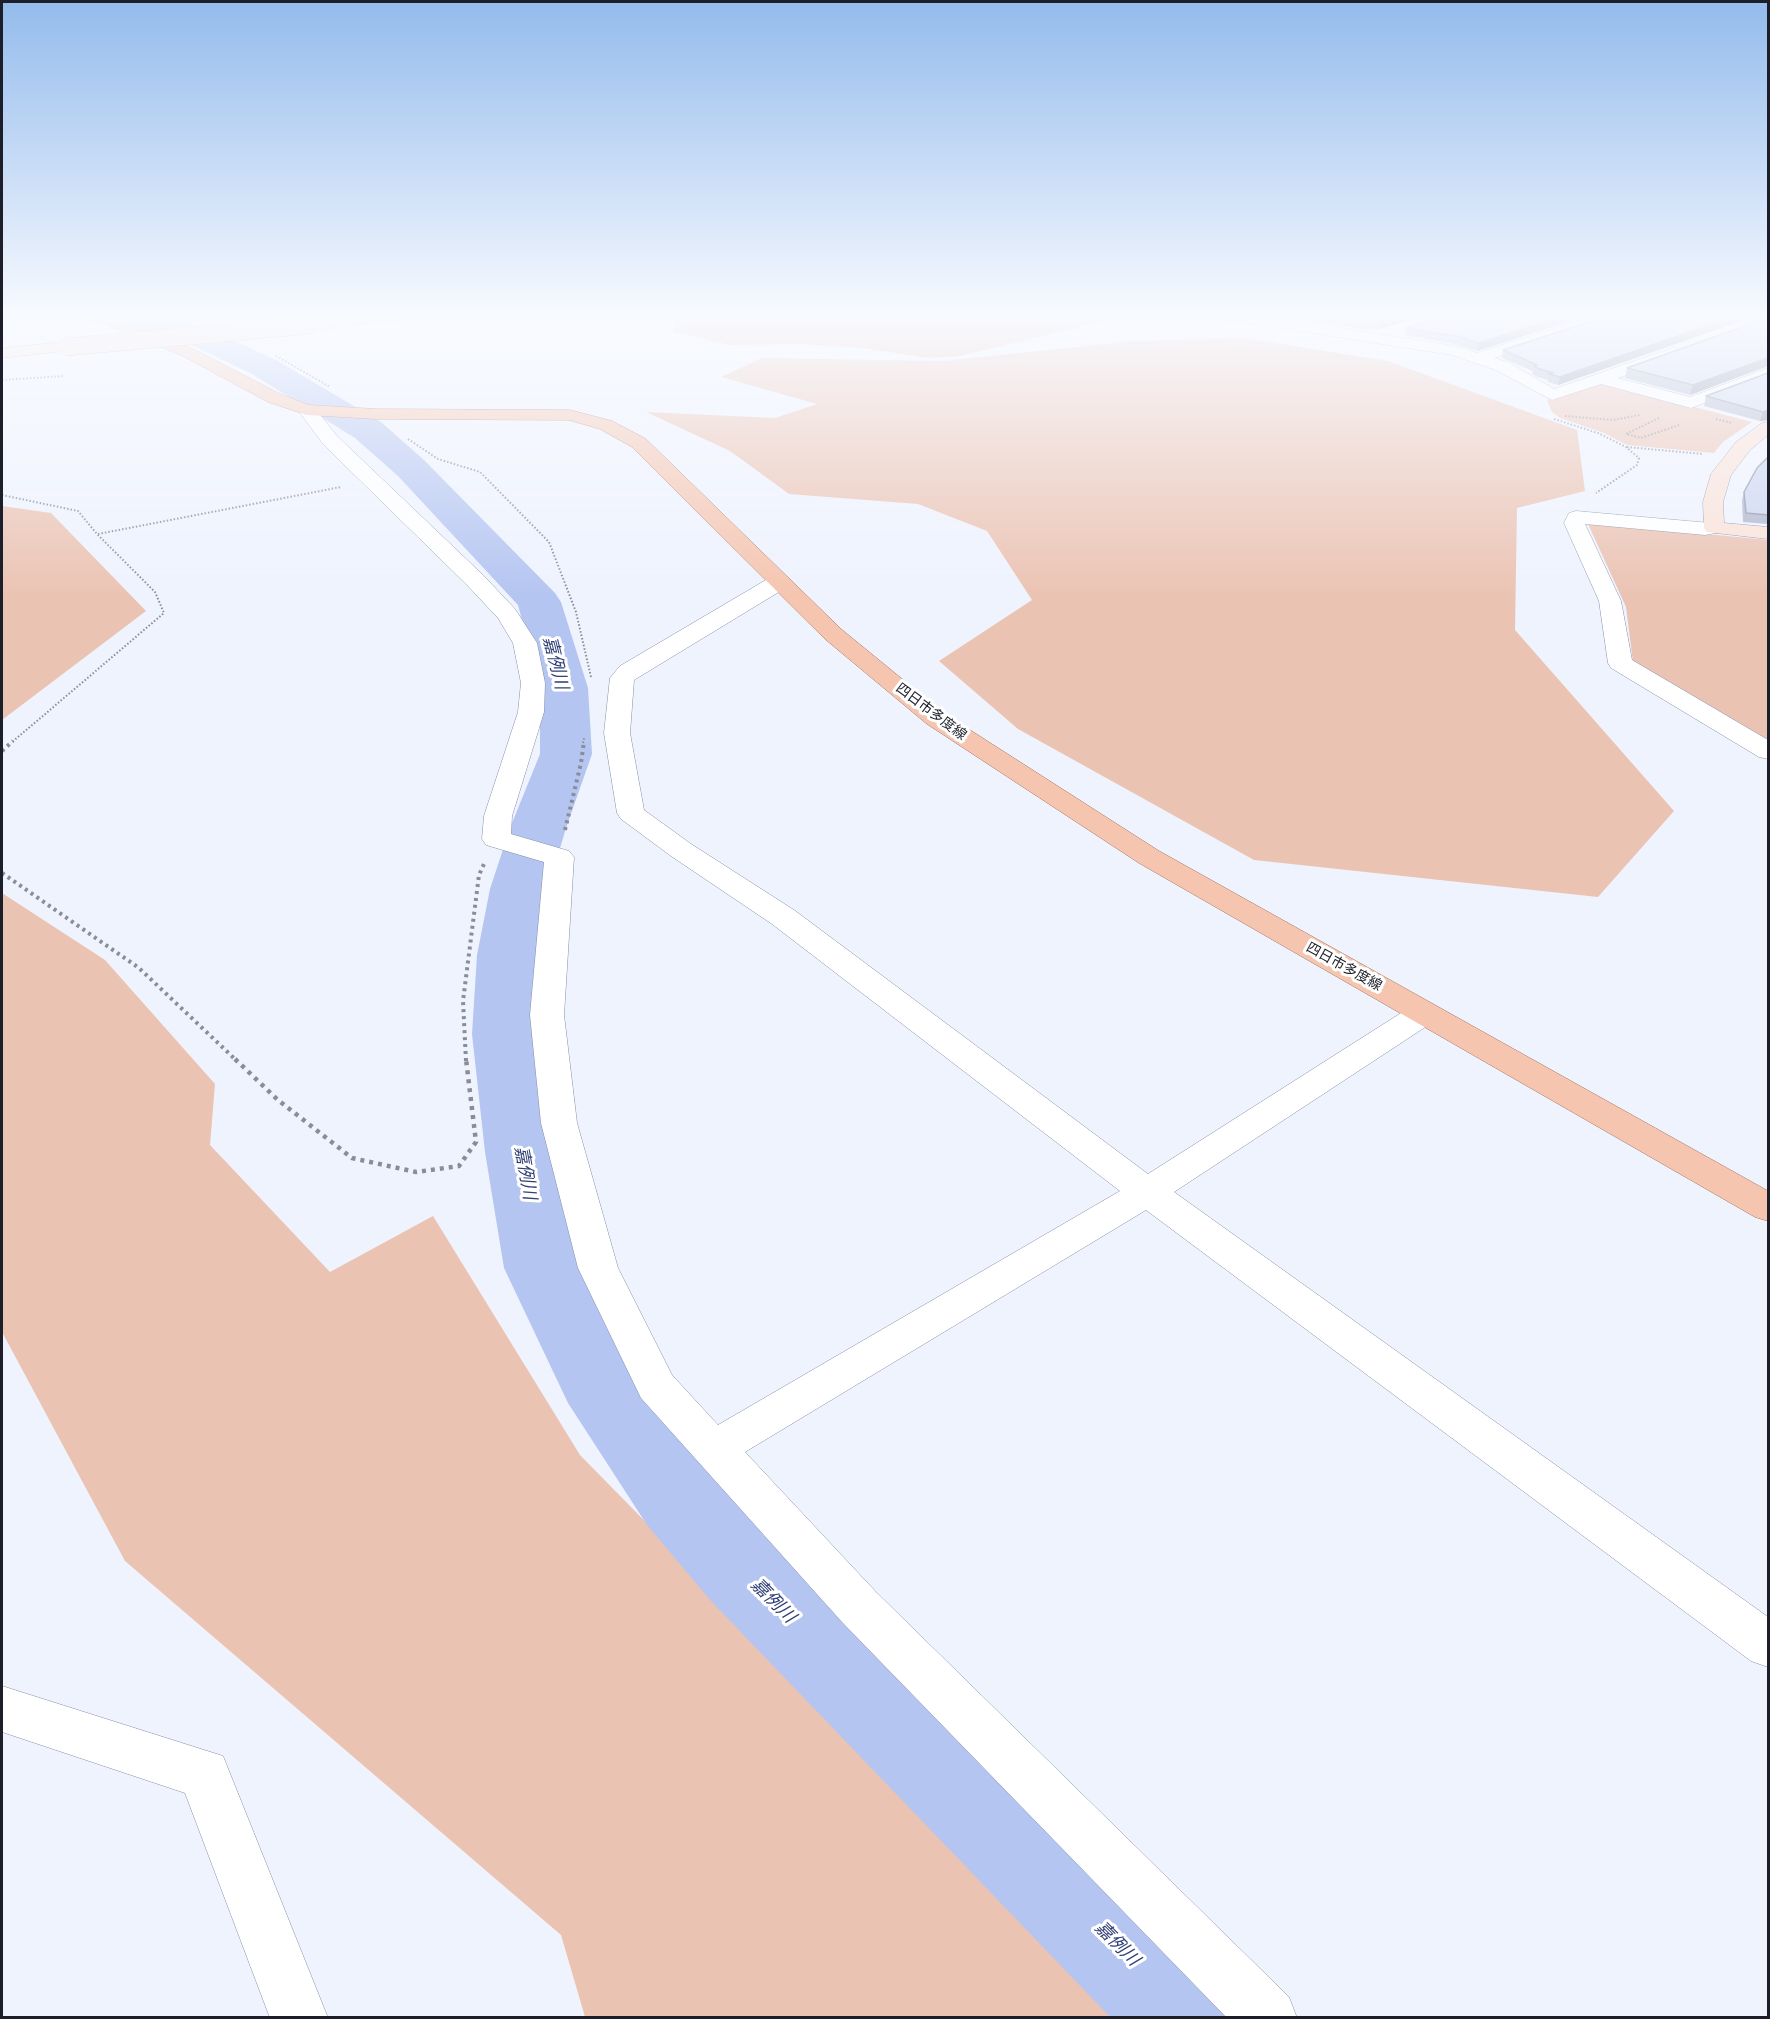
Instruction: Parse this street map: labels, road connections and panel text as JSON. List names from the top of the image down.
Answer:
{
  "streets": {
    "main road": ["四日市多度線"]
  },
  "water": ["嘉例川"]
}
